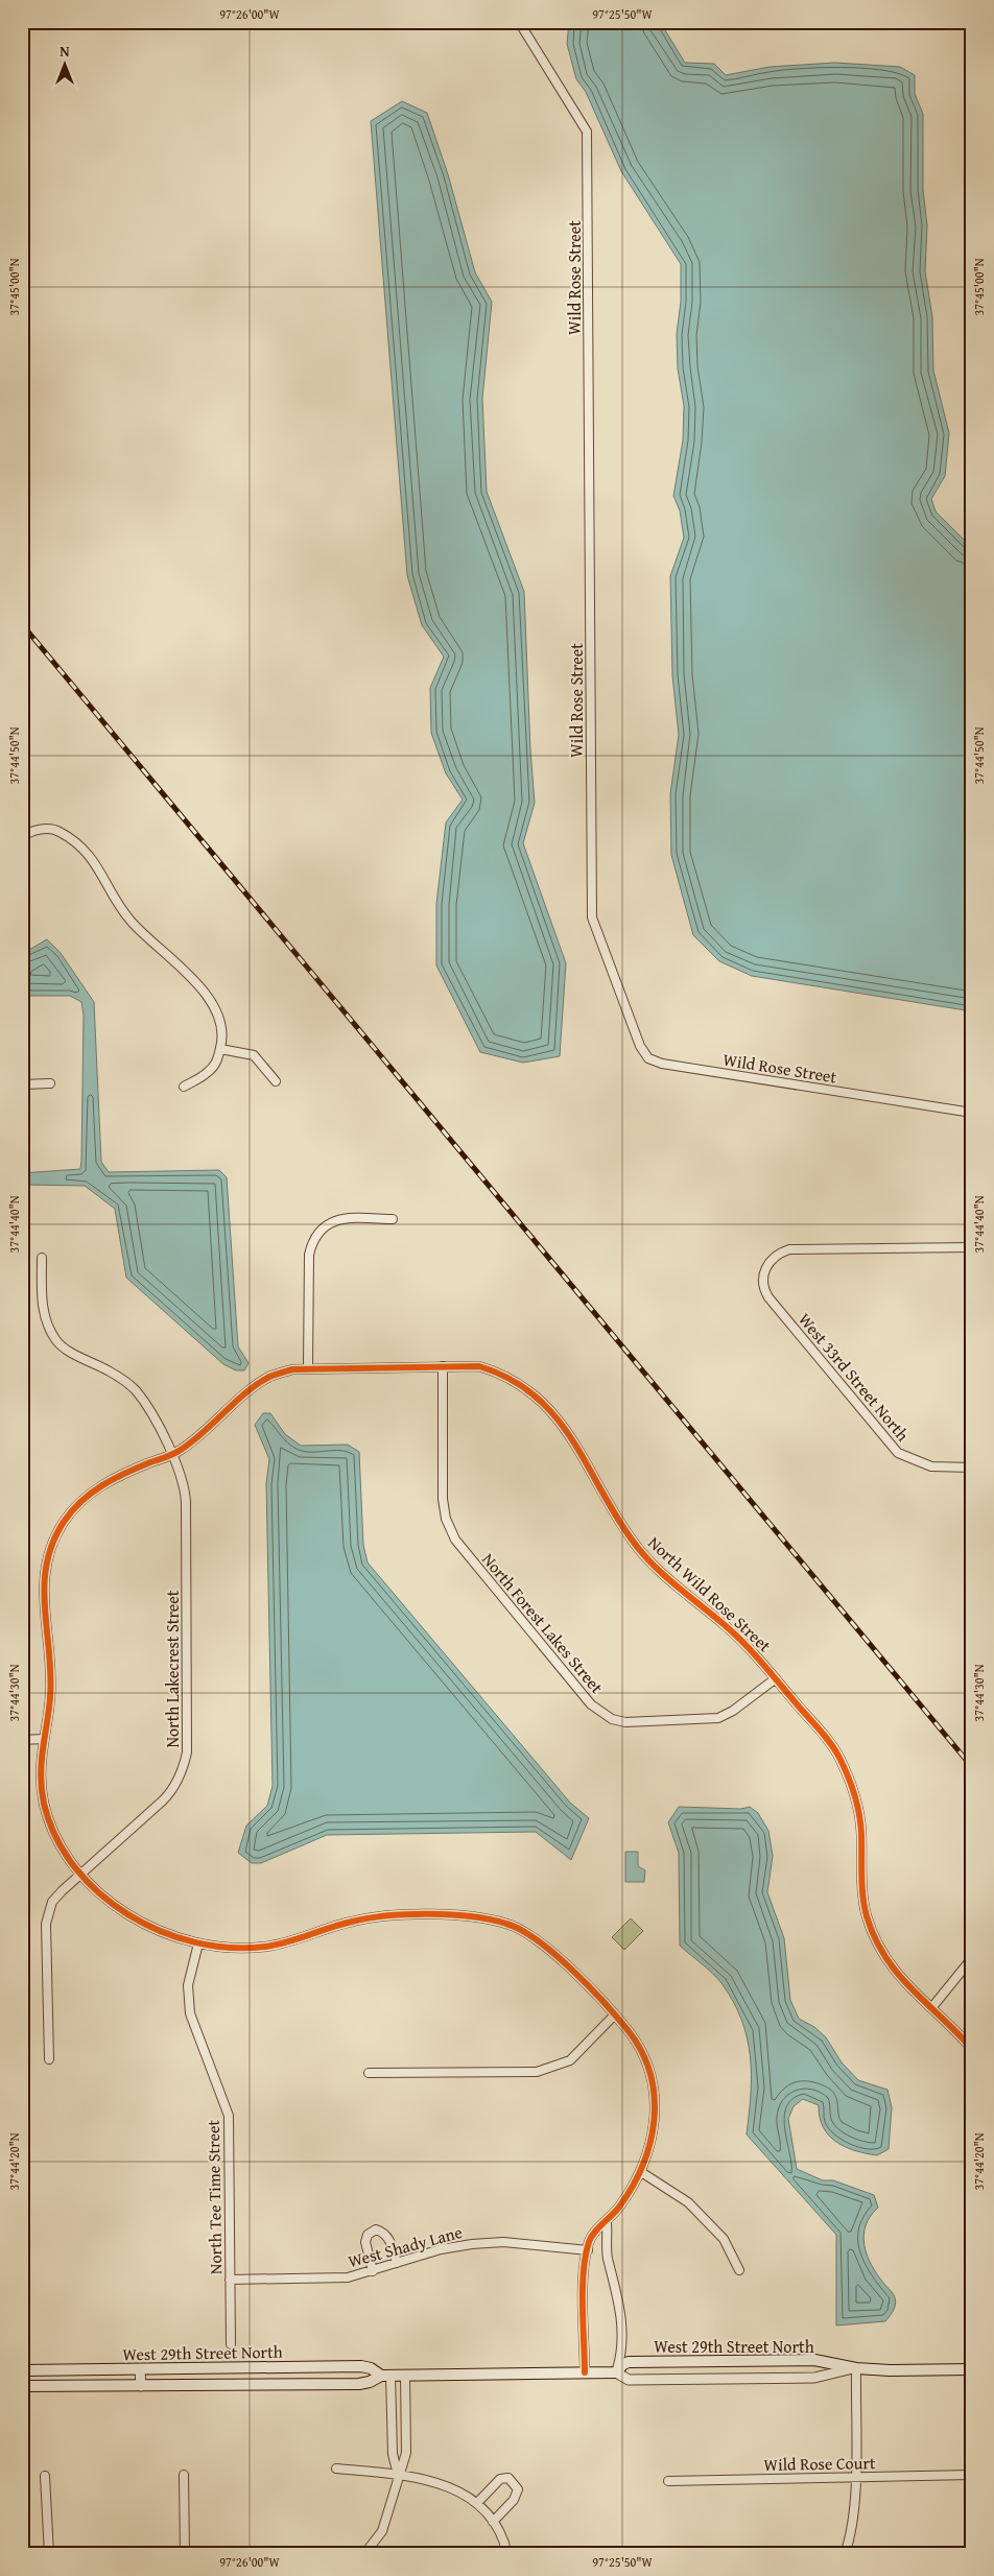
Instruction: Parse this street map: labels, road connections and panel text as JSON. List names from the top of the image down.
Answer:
{
  "streets": {
    "main road": ["West 29th Street North"],
    "street": [
      "Wild Rose Street",
      "West 33rd Street North",
      "North Wild Rose Street",
      "North Forest Lakes Street",
      "North Lakecrest Street",
      "North Tee Time Street",
      "West Shady Lane",
      "Wild Rose Court"
    ]
  },
  "crossings": [
    ["North Wild Rose Street", "North Forest Lakes Street"],
    ["North Wild Rose Street", "North Lakecrest Street"],
    ["North Tee Time Street", "West Shady Lane"]
  ],
  "north": "top",
  "coordinates": [
    "97°26'00\"W",
    "97°25'50\"W",
    "37°45'00\"N",
    "37°44'50\"N",
    "37°44'40\"N",
    "37°44'30\"N",
    "37°44'20\"N"
  ]
}
